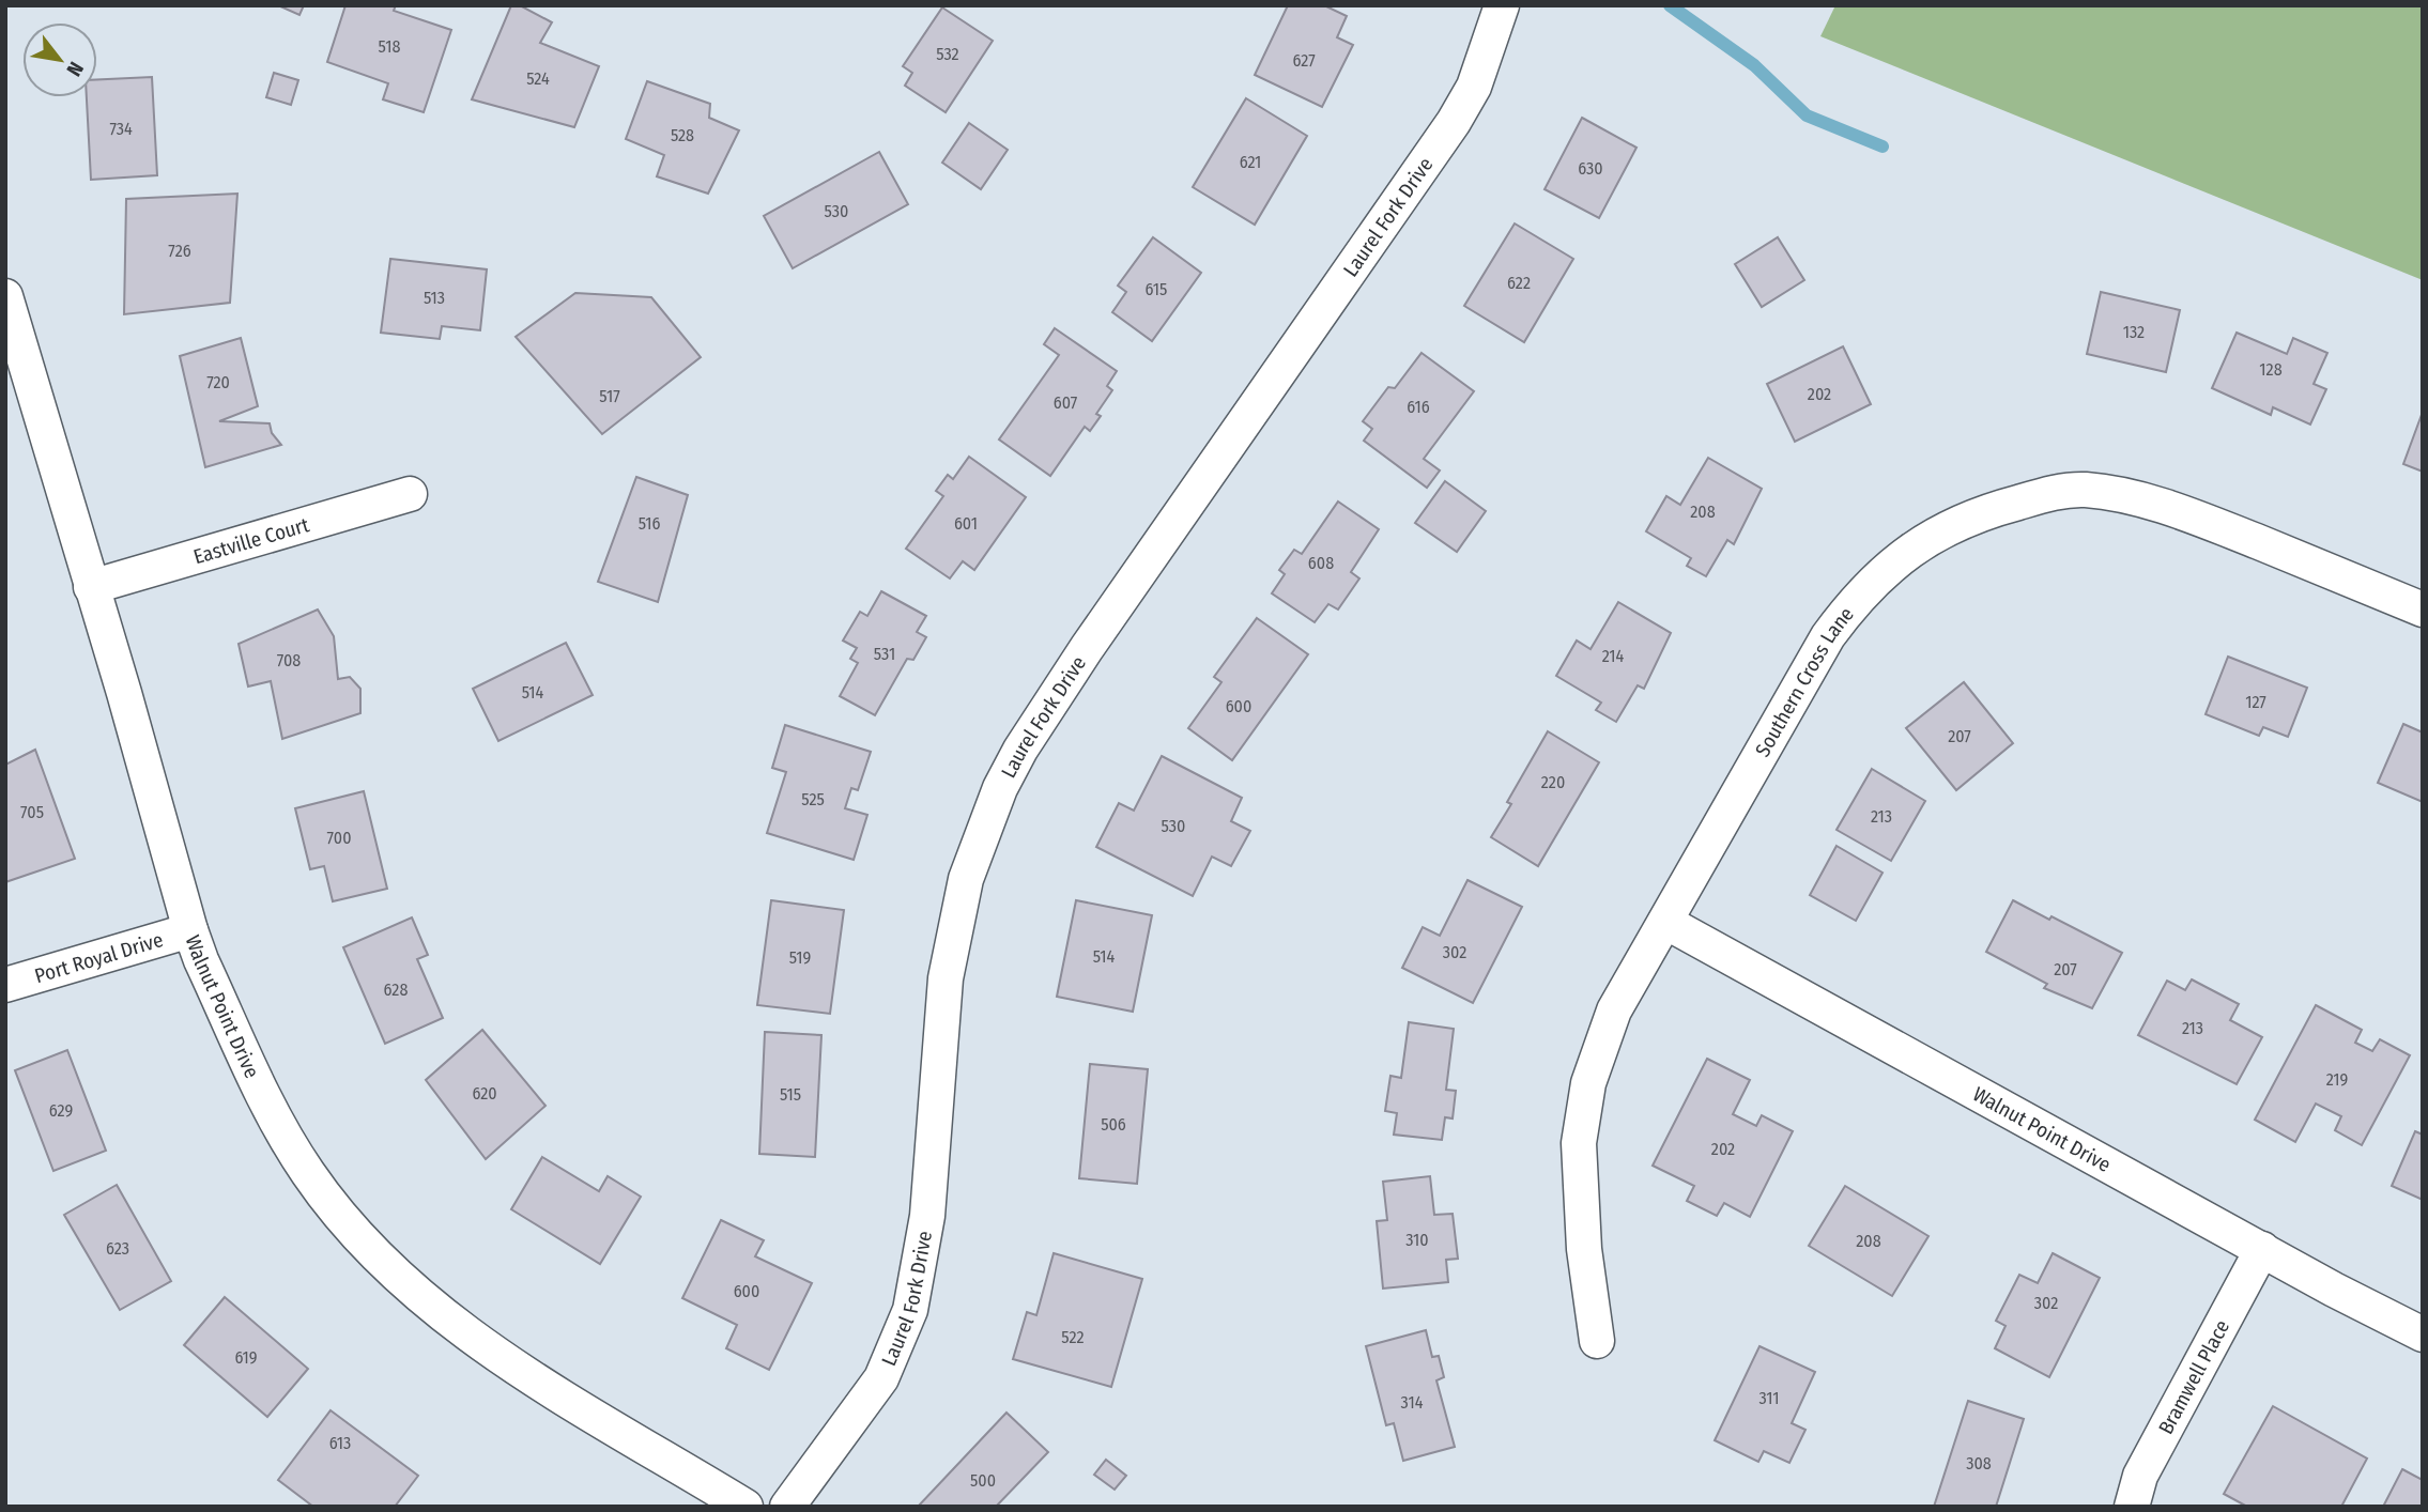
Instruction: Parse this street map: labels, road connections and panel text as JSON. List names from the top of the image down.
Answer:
{
  "streets": {
    "street": [
      "Laurel Fork Drive",
      "Eastville Court",
      "Southern Cross Lane",
      "Port Royal Drive",
      "Walnut Point Drive",
      "Bramwell Place"
    ]
  },
  "crossings": [
    ["Eastville Court", "Walnut Point Drive"],
    ["Southern Cross Lane", "Walnut Point Drive"],
    ["Port Royal Drive", "Walnut Point Drive"],
    ["Walnut Point Drive", "Bramwell Place"]
  ],
  "house_numbers": [
    "518",
    "532",
    "627",
    "524",
    "734",
    "528",
    "621",
    "630",
    "530",
    "726",
    "622",
    "615",
    "513",
    "132",
    "128",
    "720",
    "202",
    "517",
    "607",
    "616",
    "208",
    "516",
    "601",
    "608",
    "531",
    "214",
    "708",
    "514",
    "127",
    "600",
    "207",
    "220",
    "525",
    "705",
    "213",
    "530",
    "700",
    "302",
    "514",
    "519",
    "207",
    "628",
    "213",
    "219",
    "620",
    "515",
    "629",
    "506",
    "202",
    "310",
    "208",
    "623",
    "600",
    "302",
    "522",
    "619",
    "311",
    "314",
    "613",
    "308",
    "500"
  ],
  "north": "bottom right"
}
